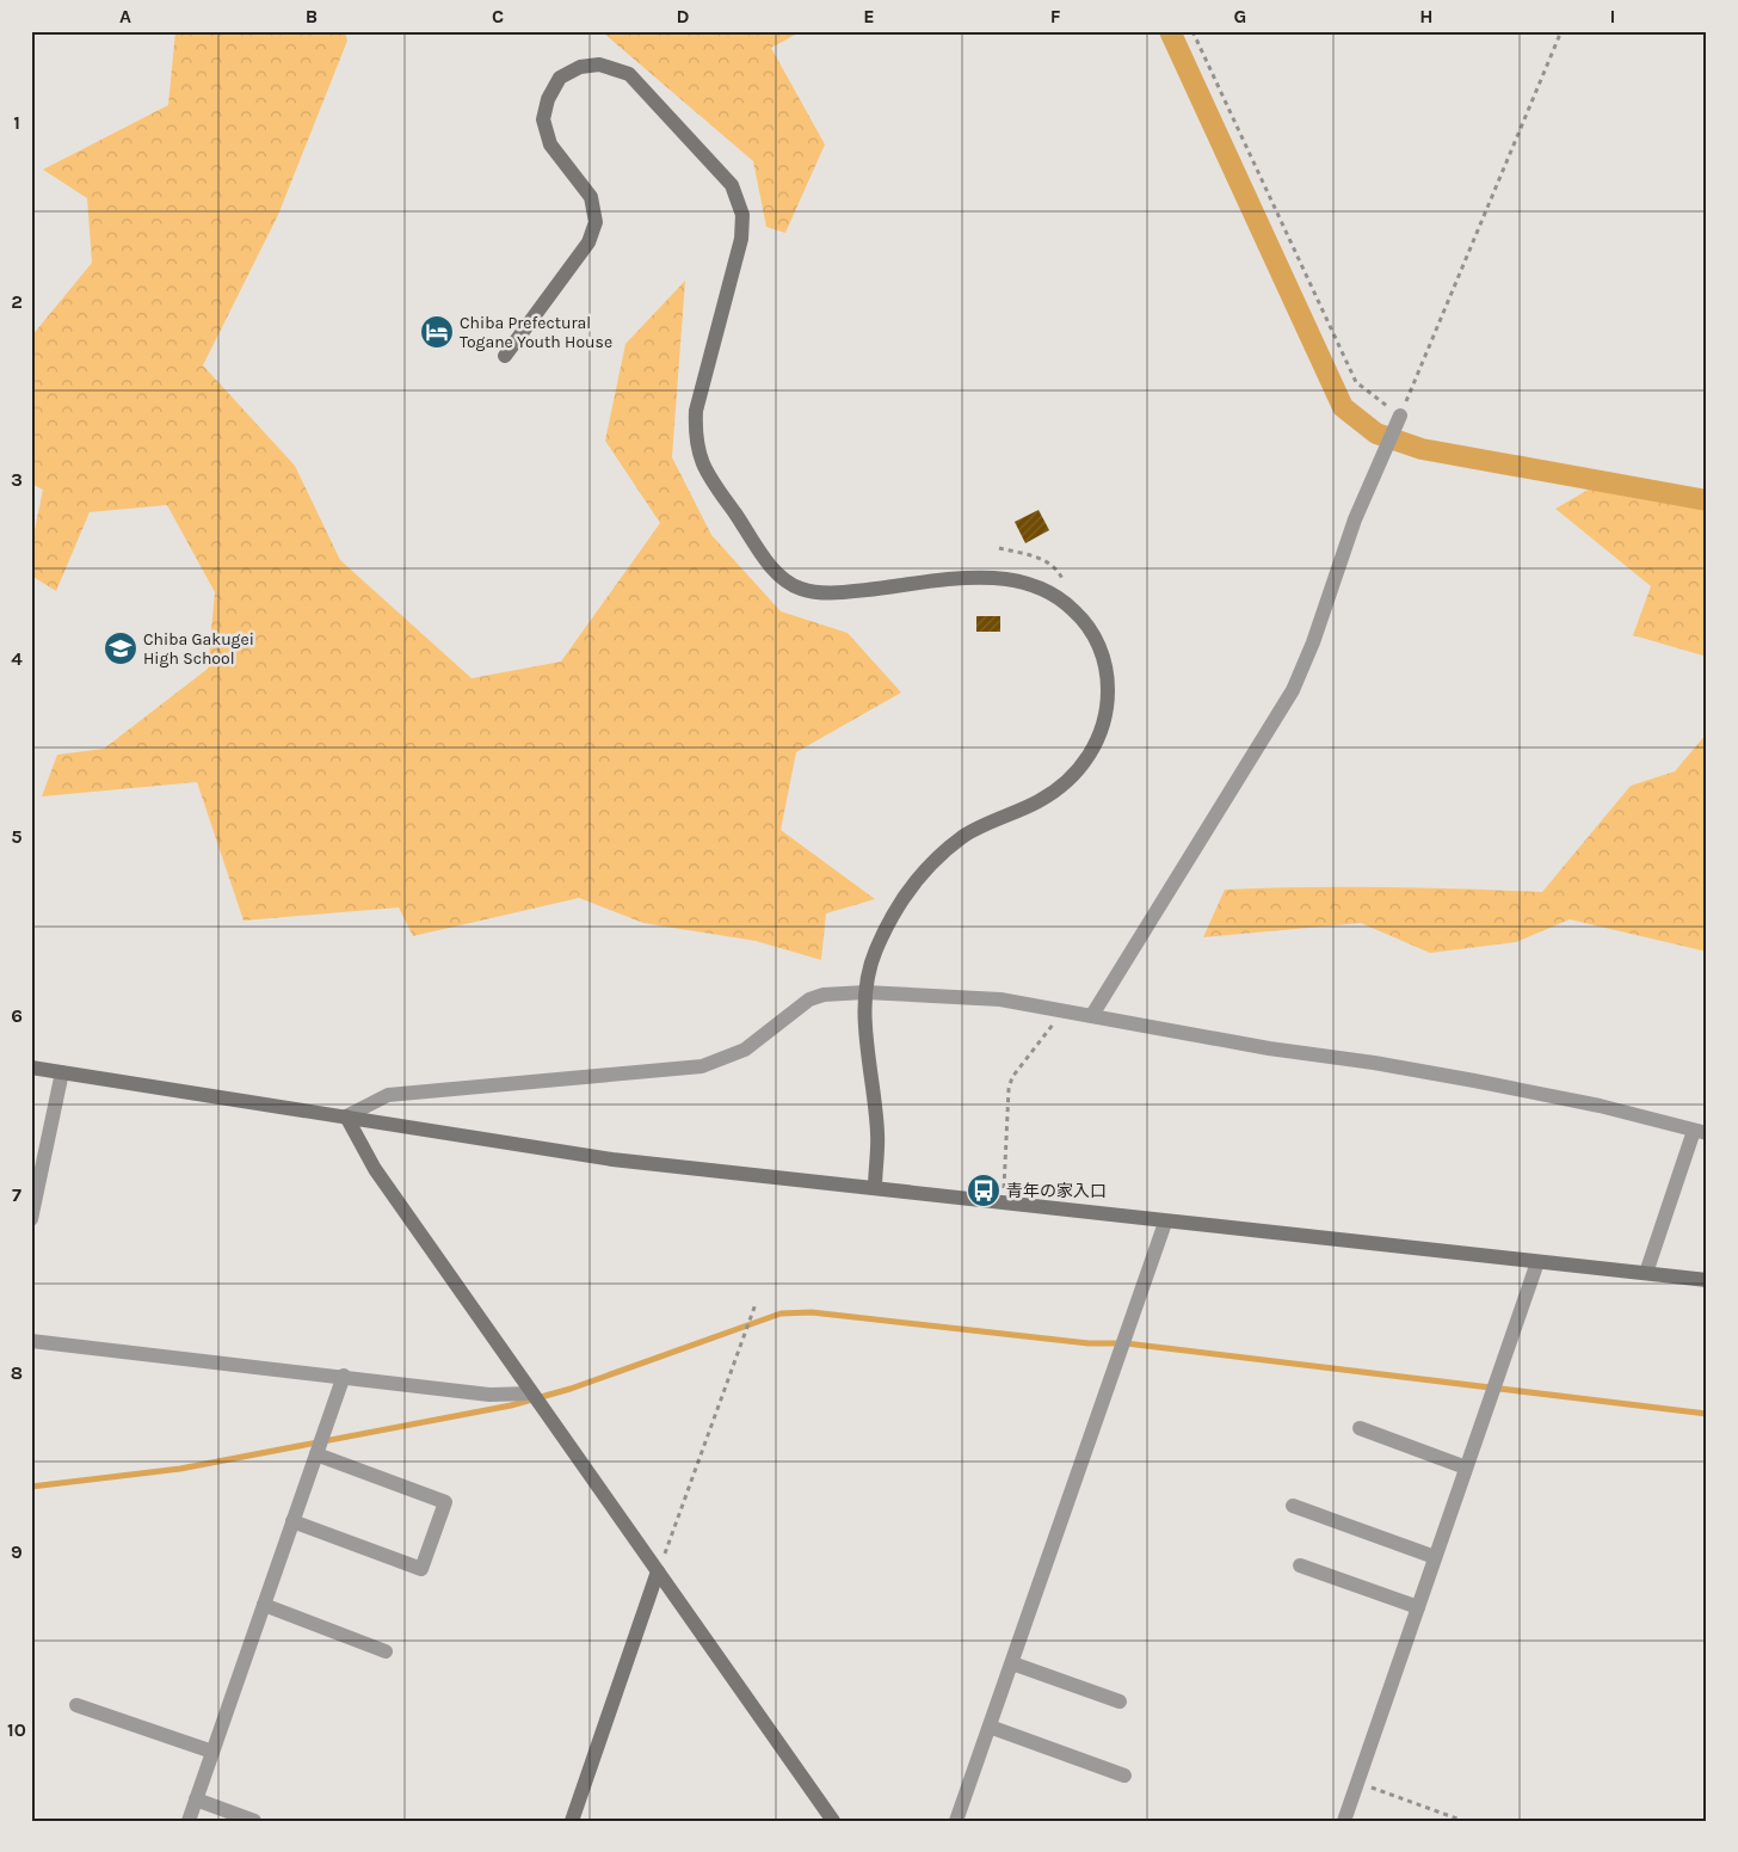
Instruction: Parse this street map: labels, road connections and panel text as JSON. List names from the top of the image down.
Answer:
{
  "places": {
    "hotel": ["Chiba Prefectural Togane Youth House"],
    "school or university": ["Chiba Gakugei High School"],
    "bus stop": ["青年の家入口"]
  },
  "grid": {
    "columns": [
      "A",
      "B",
      "C",
      "D",
      "E",
      "F",
      "G",
      "H",
      "I"
    ],
    "rows": [
      "1",
      "2",
      "3",
      "4",
      "5",
      "6",
      "7",
      "8",
      "9",
      "10"
    ]
  }
}
